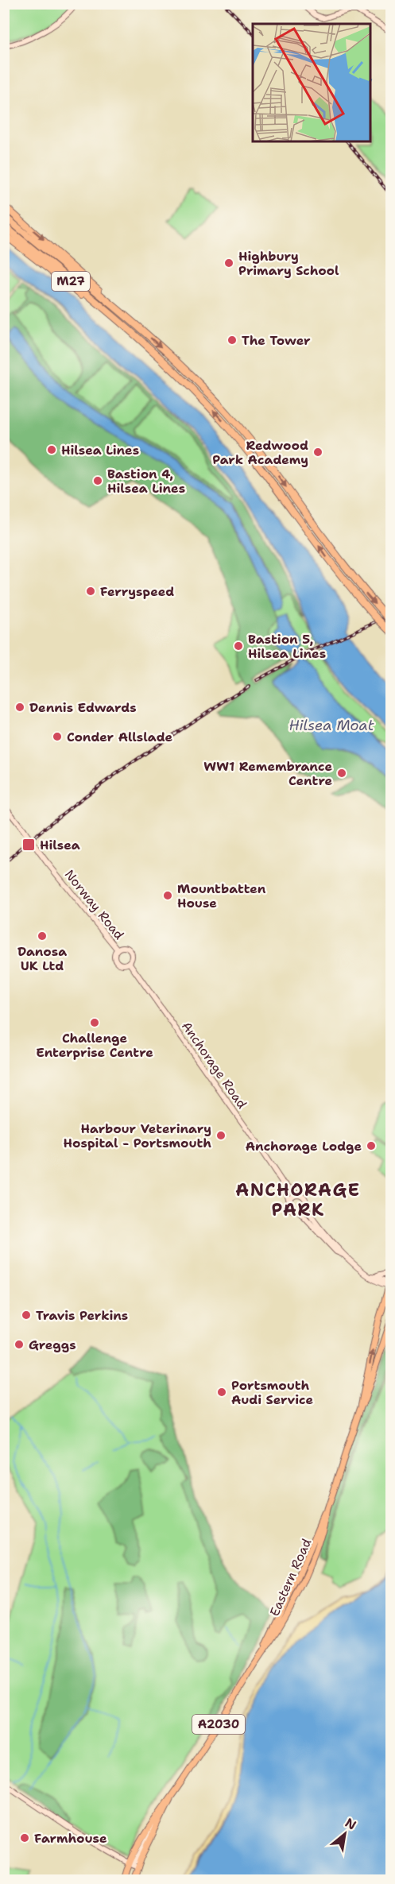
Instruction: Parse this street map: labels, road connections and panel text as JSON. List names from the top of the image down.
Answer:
{
  "streets": {
    "highway": ["M27"],
    "main road": ["Eastern Road", "A2030"],
    "street": ["Norway Road", "Anchorage Road"]
  },
  "crossings": [
    ["Norway Road", "Anchorage Road"]
  ],
  "districts": ["ANCHORAGE PARK"],
  "water": ["Hilsea Moat"],
  "places": {
    "other": [
      "Highbury Primary School",
      "The Tower",
      "Hilsea Lines",
      "Redwood Park Academy",
      "Bastion 4, Hilsea Lines",
      "Ferryspeed",
      "Bastion 5, Hilsea Lines",
      "Dennis Edwards",
      "Conder Allslade",
      "WW1 Remembrance Centre",
      "Mountbatten House",
      "Danosa UK Ltd",
      "Challenge Enterprise Centre",
      "Harbour Veterinary Hospital - Portsmouth",
      "Anchorage Lodge",
      "Travis Perkins",
      "Greggs",
      "Portsmouth Audi Service",
      "Farmhouse"
    ],
    "transit": ["Hilsea"]
  },
  "north": "top right"
}
